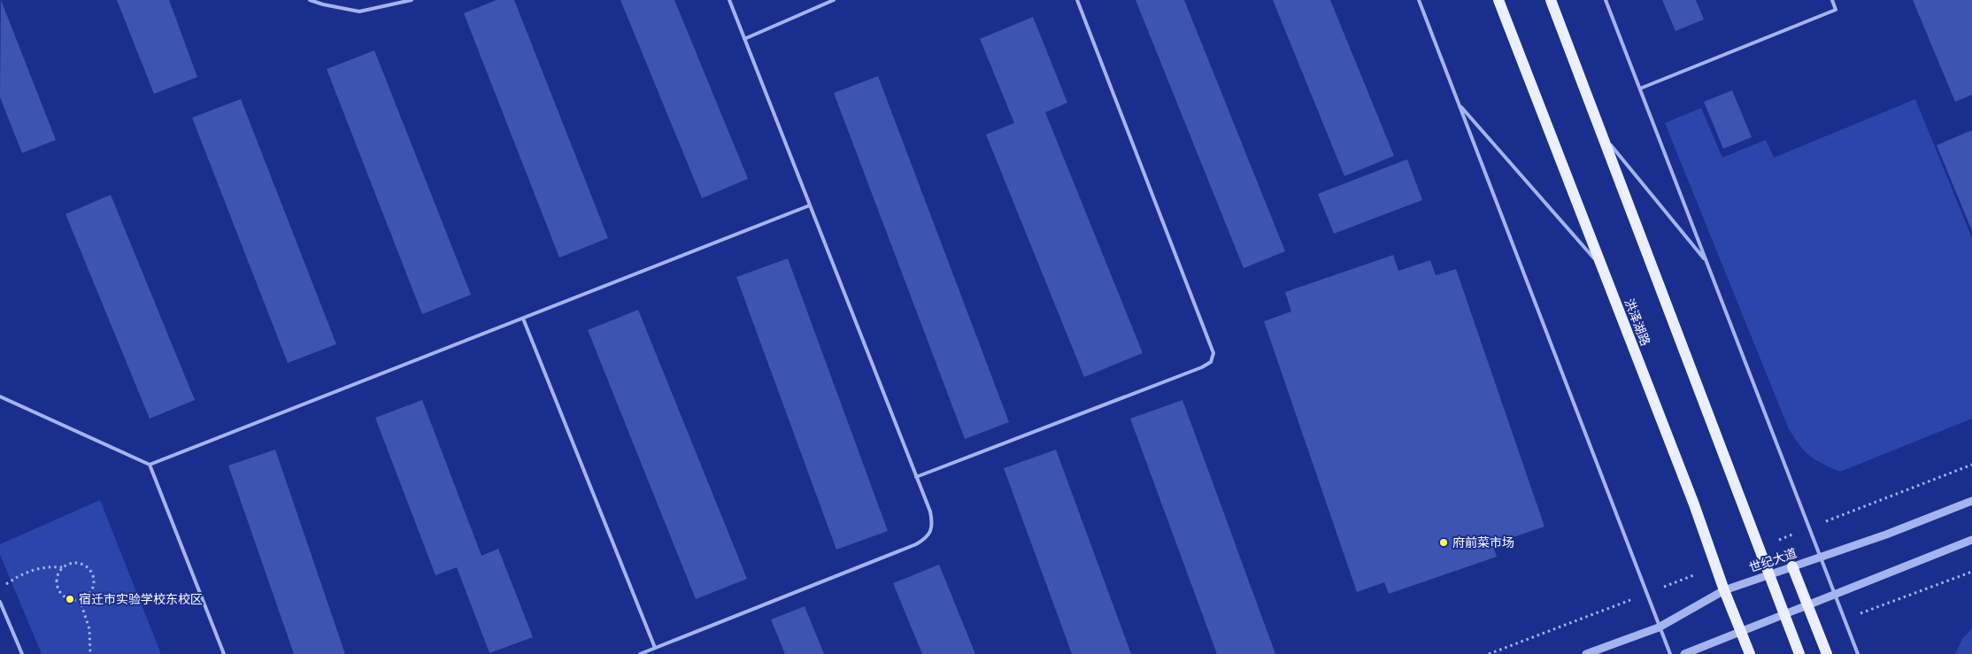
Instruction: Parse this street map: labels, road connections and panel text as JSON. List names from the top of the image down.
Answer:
{
  "streets": {
    "main road": ["洪泽湖路"],
    "street": ["世纪大道"]
  },
  "crossings": [
    ["洪泽湖路", "世纪大道"]
  ],
  "places": ["府前菜市场", "宿迁市实验学校东校区"]
}
